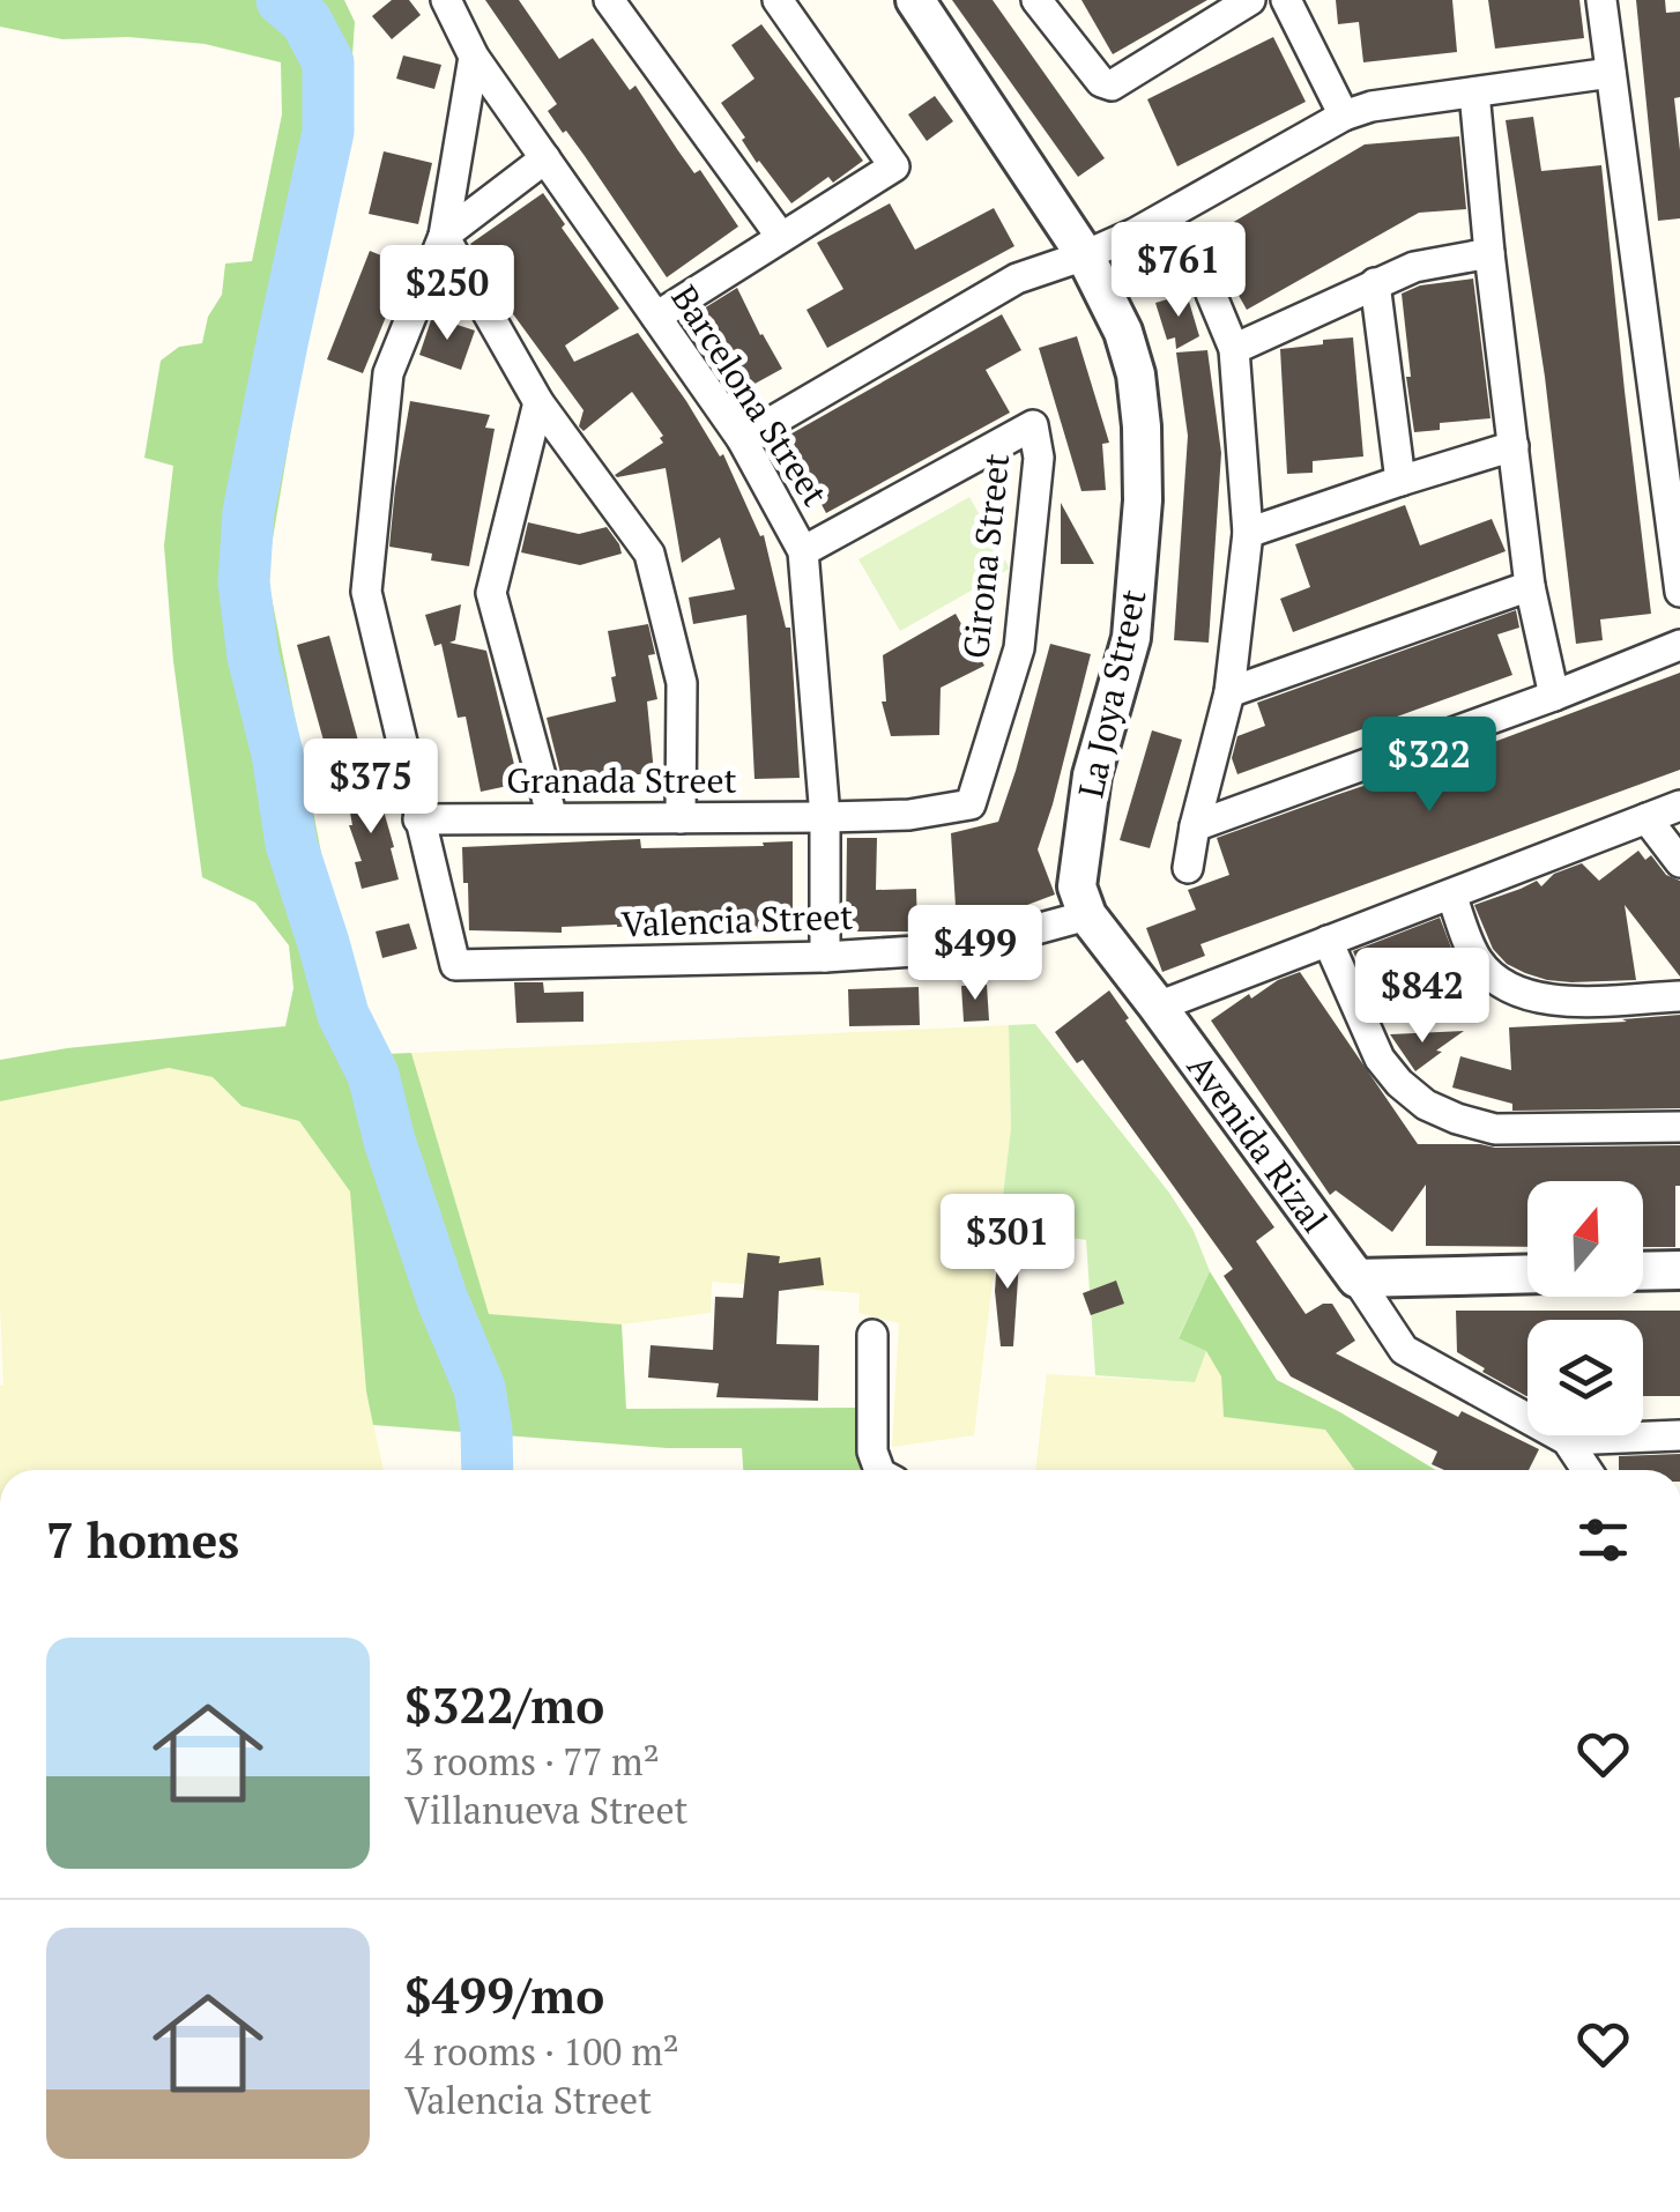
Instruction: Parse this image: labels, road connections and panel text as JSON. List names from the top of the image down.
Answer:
{
  "streets": {
    "street": [
      "Barcelona Street",
      "Girona Street",
      "La Joya Street",
      "Granada Street",
      "Valencia Street",
      "Avenida Rizal"
    ]
  },
  "crossings": [
    ["Barcelona Street", "Girona Street"],
    ["Barcelona Street", "Granada Street"],
    ["Barcelona Street", "Valencia Street"],
    ["Girona Street", "Granada Street"],
    ["La Joya Street", "Valencia Street"],
    ["La Joya Street", "Avenida Rizal"],
    ["Granada Street", "Valencia Street"]
  ],
  "north": "top",
  "page": {
    "price": [
      "$761",
      "$250",
      "$322",
      "$375",
      "$499",
      "$842",
      "$301"
    ],
    "heading": "7 homes",
    "list": [
      {
        "name": "$322/mo",
        "note": "3 rooms · 77 m² · Villanueva Street"
      },
      {
        "name": "$499/mo",
        "note": "4 rooms · 100 m² · Valencia Street"
      }
    ]
  }
}
